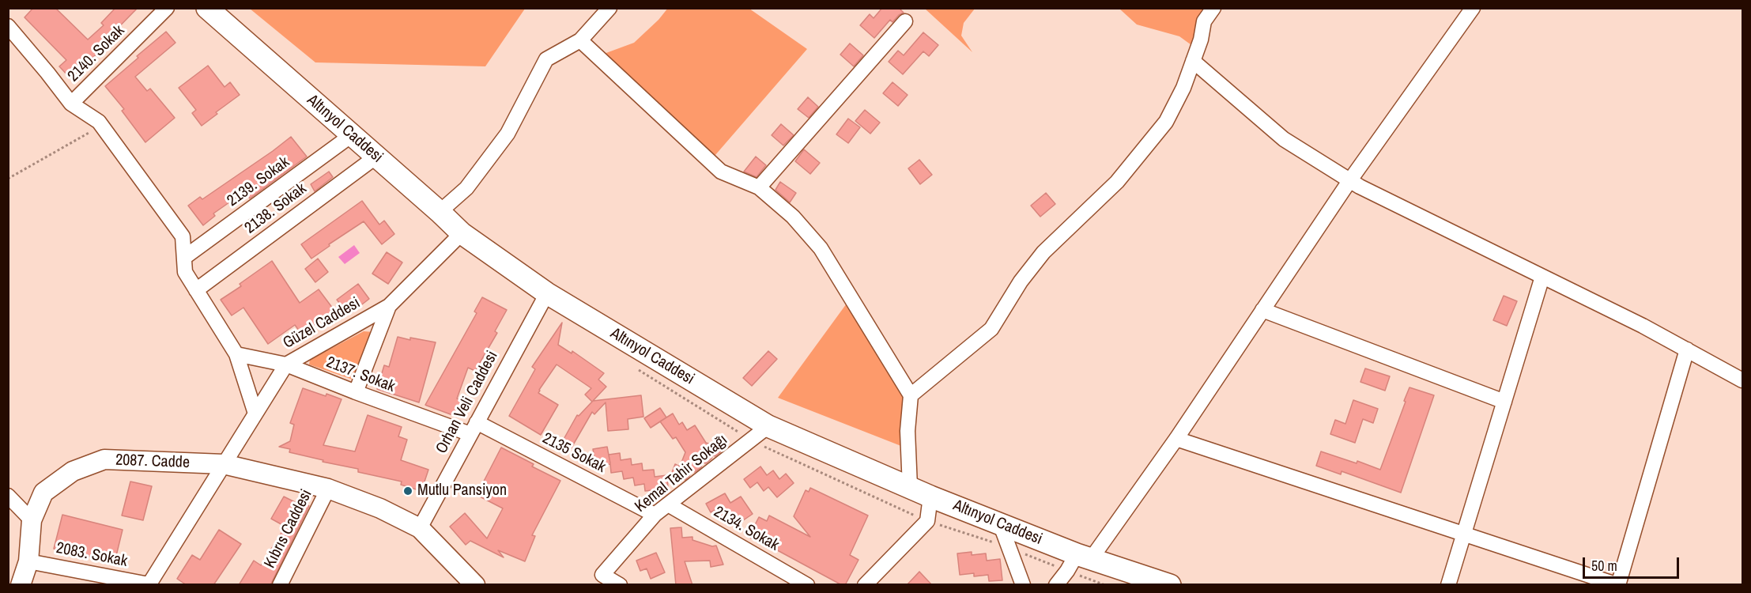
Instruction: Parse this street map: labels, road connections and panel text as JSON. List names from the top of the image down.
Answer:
{
  "streets": {
    "main road": ["Altınyol Caddesi"],
    "street": [
      "2140. Sokak",
      "2139. Sokak",
      "2138. Sokak",
      "Güzel Caddesi",
      "2137. Sokak",
      "Orhan Veli Caddesi",
      "2135 Sokak",
      "2087. Cadde",
      "Kemal Tahir Sokağı",
      "Kıbrıs Caddesi",
      "2134. Sokak",
      "2083. Sokak"
    ]
  },
  "crossings": [
    ["Altınyol Caddesi", "2139. Sokak"],
    ["Altınyol Caddesi", "2138. Sokak"],
    ["Altınyol Caddesi", "Güzel Caddesi"],
    ["Altınyol Caddesi", "Orhan Veli Caddesi"],
    ["Altınyol Caddesi", "Kemal Tahir Sokağı"],
    ["Güzel Caddesi", "2137. Sokak"],
    ["Güzel Caddesi", "2087. Cadde"],
    ["Güzel Caddesi", "2083. Sokak"],
    ["2137. Sokak", "Orhan Veli Caddesi"],
    ["2137. Sokak", "2135 Sokak"],
    ["Orhan Veli Caddesi", "2135 Sokak"],
    ["Orhan Veli Caddesi", "2087. Cadde"],
    ["2135 Sokak", "Kemal Tahir Sokağı"],
    ["2087. Cadde", "Kıbrıs Caddesi"],
    ["2087. Cadde", "2083. Sokak"],
    ["Kemal Tahir Sokağı", "2134. Sokak"]
  ],
  "places": ["Mutlu Pansiyon"],
  "scale_bar": "50 m"
}
